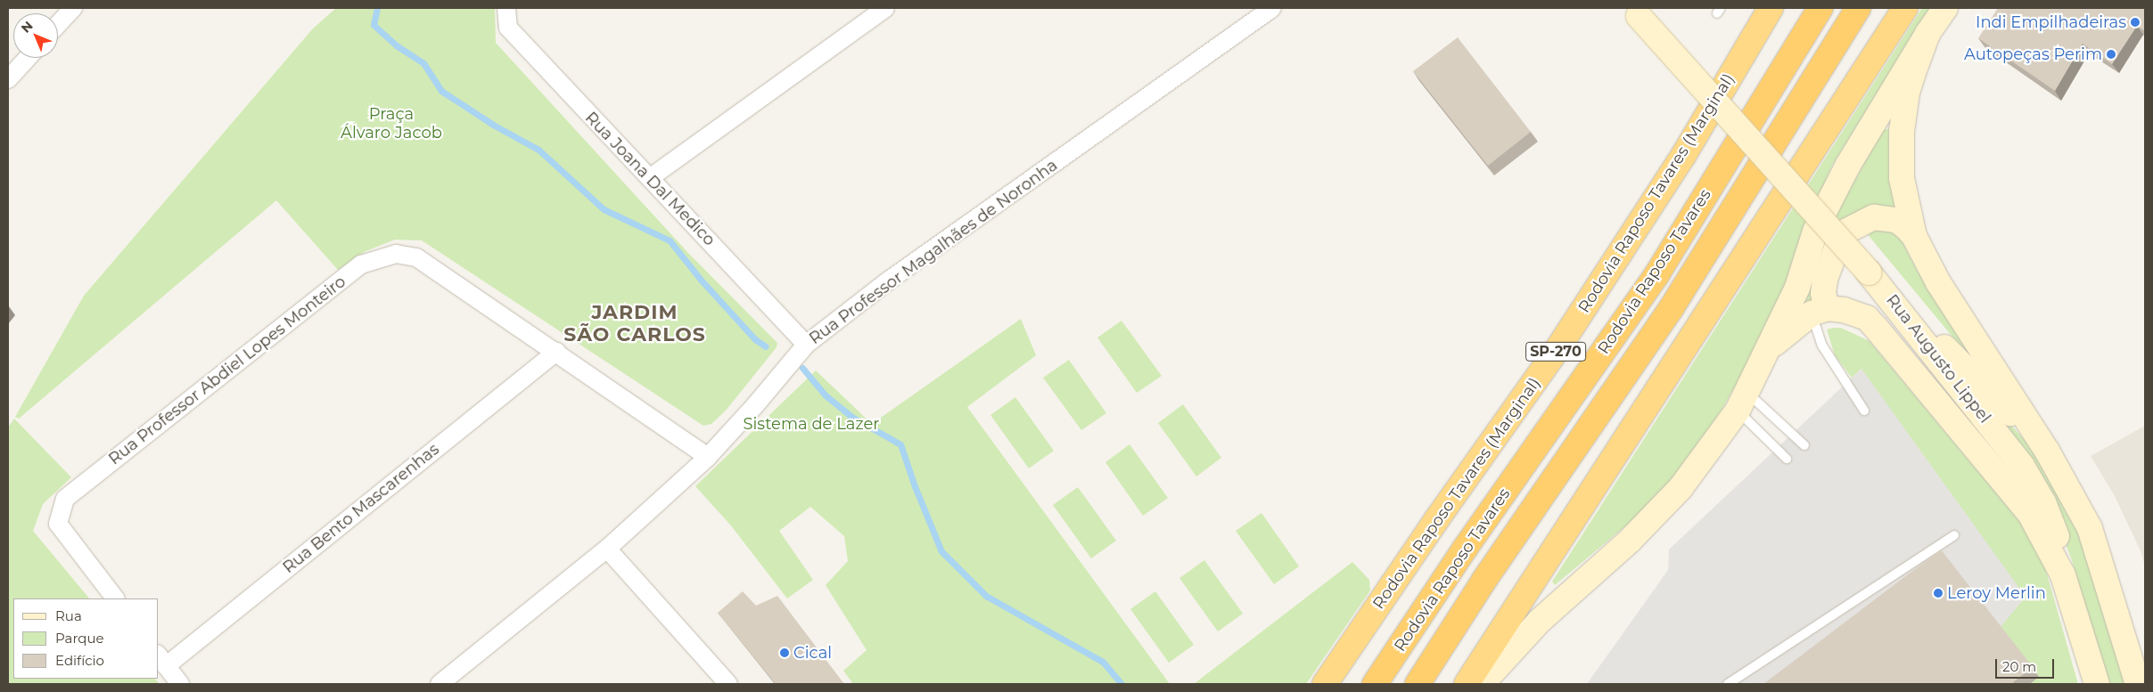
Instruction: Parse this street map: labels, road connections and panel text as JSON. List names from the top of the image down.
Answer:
{
  "streets": {
    "highway": ["Rodovia Raposo Tavares (Marginal)", "Rodovia Raposo Tavares", "SP-270"],
    "main road": ["Rua Augusto Lippel"],
    "street": [
      "Rua Joana Dal Medico",
      "Rua Professor Magalhães de Noronha",
      "Rua Professor Abdiel Lopes Monteiro",
      "Rua Bento Mascarenhas"
    ]
  },
  "crossings": [
    ["Rua Joana Dal Medico", "Rua Professor Magalhães de Noronha"],
    ["Rua Professor Abdiel Lopes Monteiro", "Rua Bento Mascarenhas"]
  ],
  "districts": ["JARDIM SÃO CARLOS"],
  "parks": ["Praça Álvaro Jacob", "Sistema de Lazer"],
  "places": [
    "Indi Empilhadeiras",
    "Autopeças Perim",
    "Leroy Merlin",
    "Cical"
  ],
  "legend": ["Rua", "Parque", "Edifício"],
  "scale_bar": "20 m",
  "north": "top left"
}
